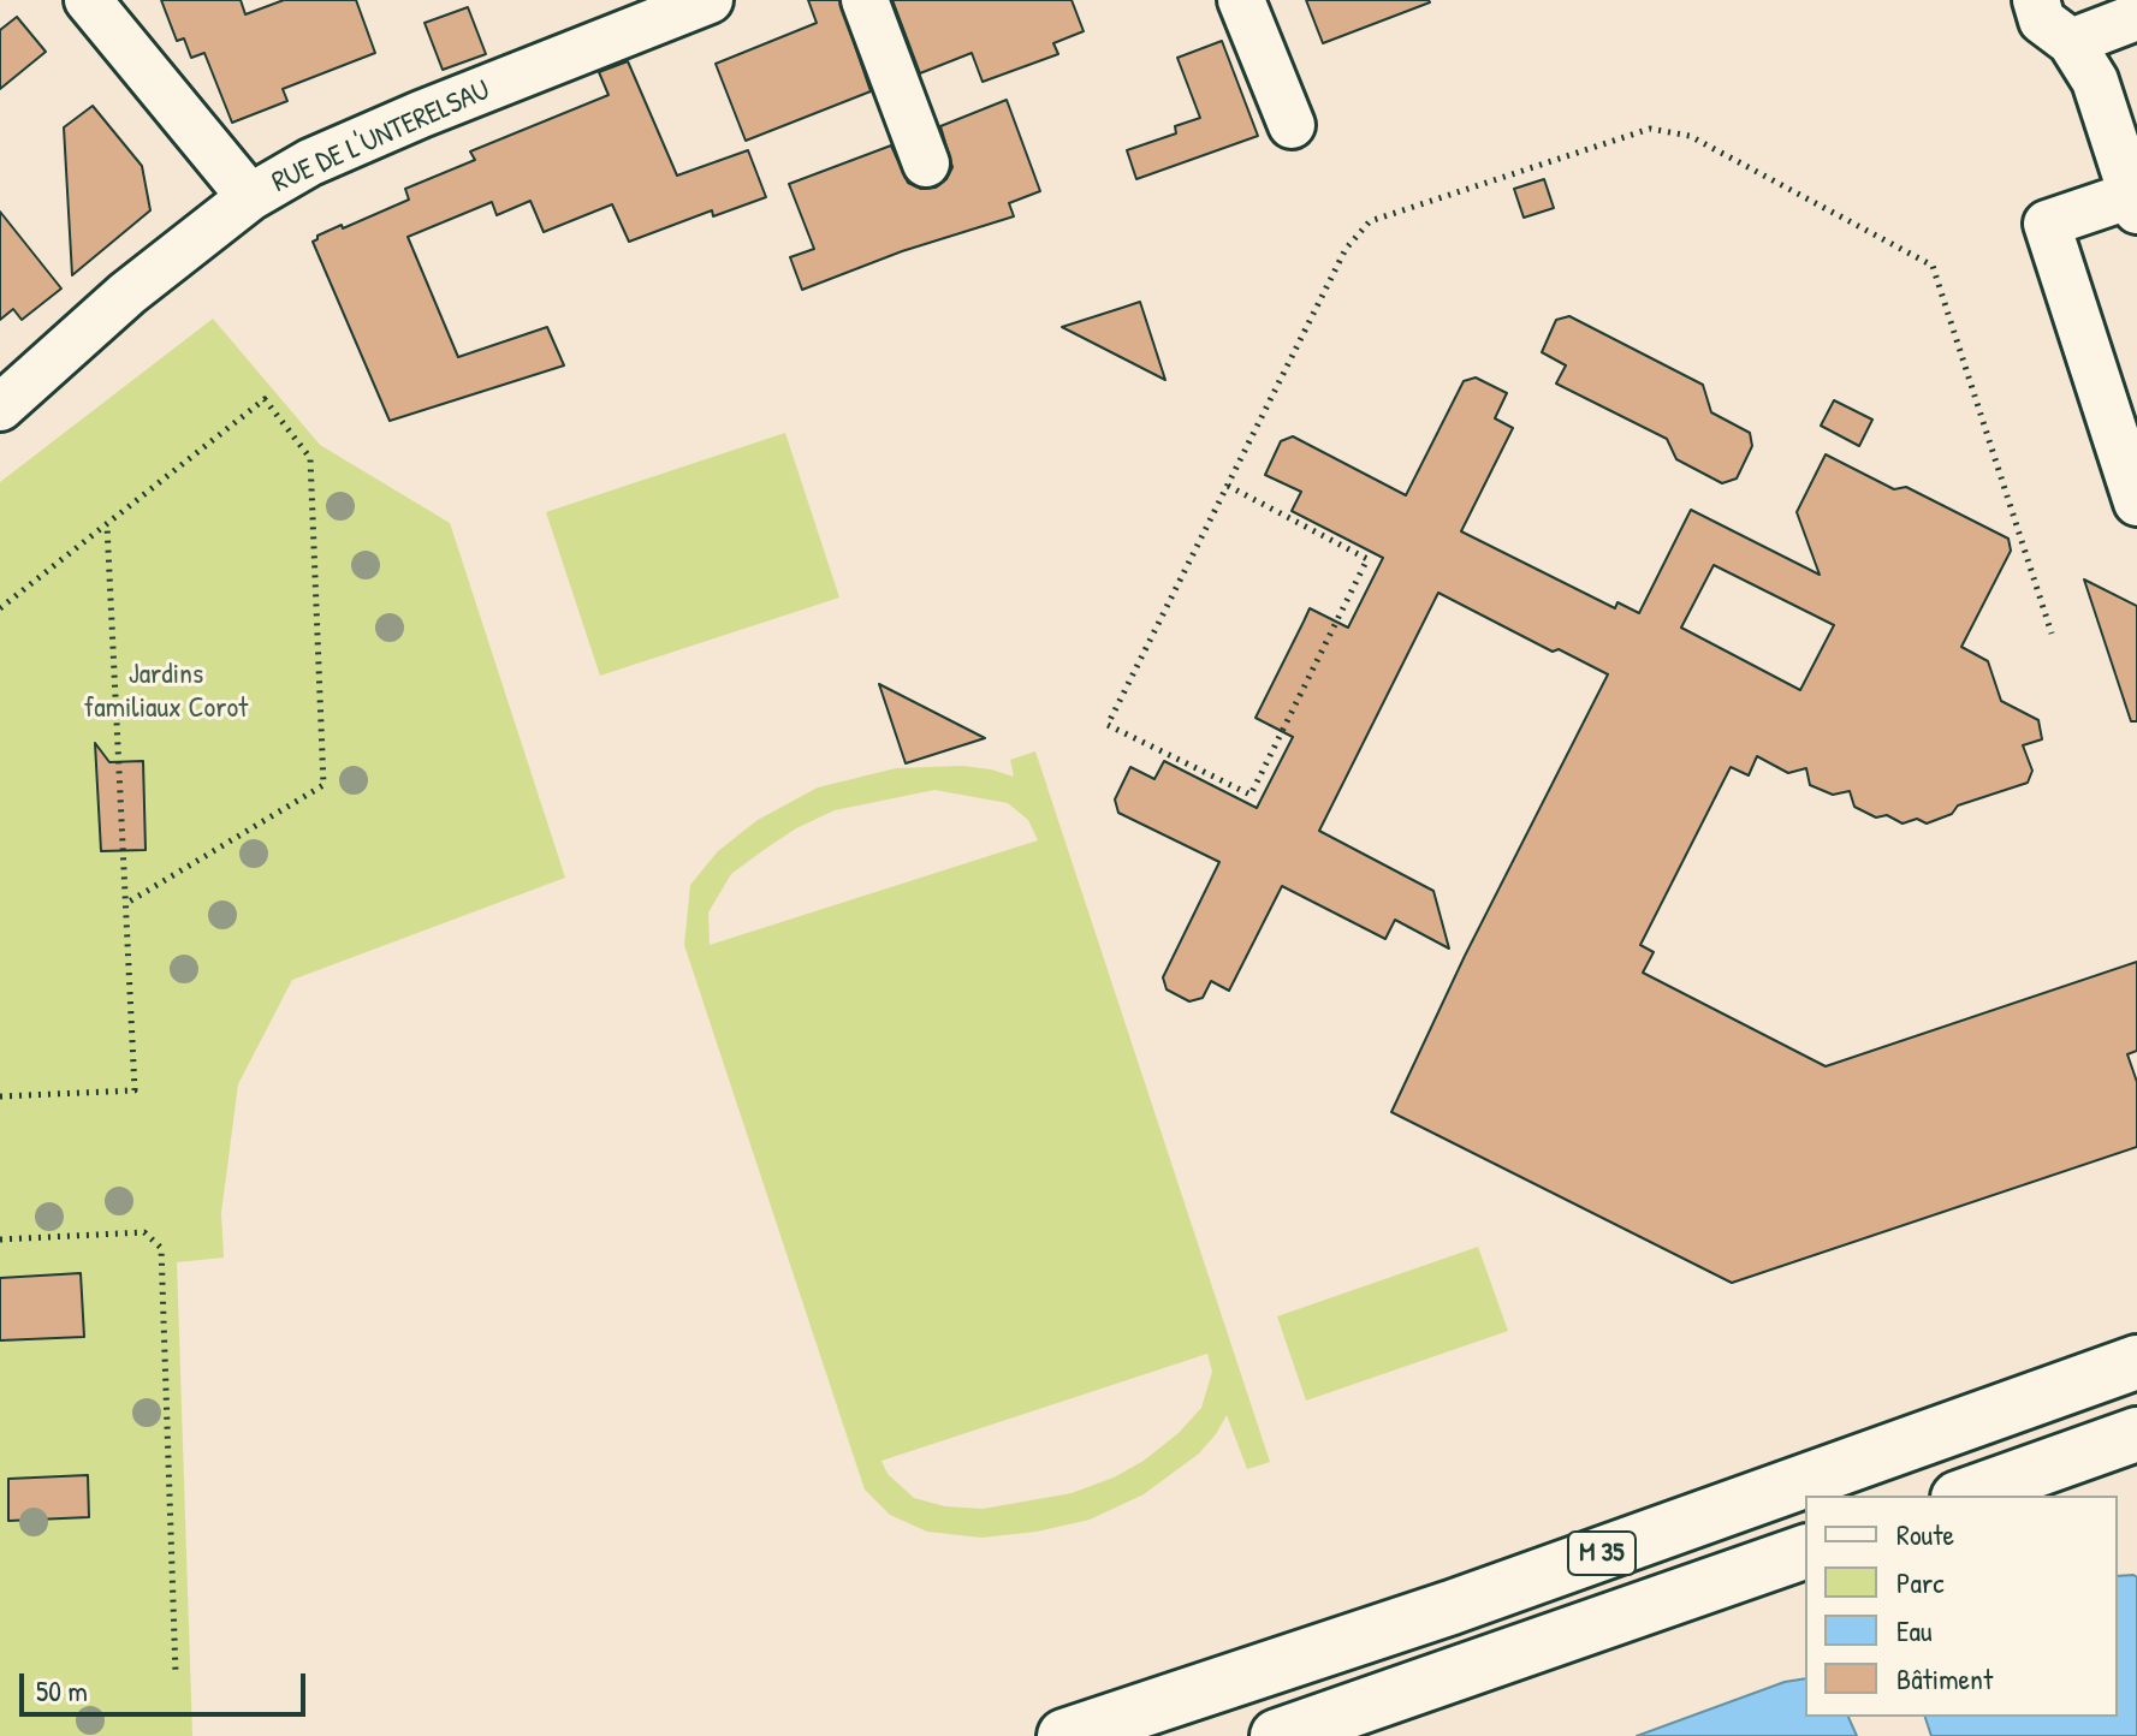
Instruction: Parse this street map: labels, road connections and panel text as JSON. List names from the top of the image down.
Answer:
{
  "streets": {
    "highway": ["M 35"],
    "street": ["RUE DE L'UNTERELSAU"]
  },
  "parks": ["Jardins familiaux Corot"],
  "legend": [
    "Route",
    "Parc",
    "Eau",
    "Bâtiment"
  ],
  "scale_bar": "50 m"
}
